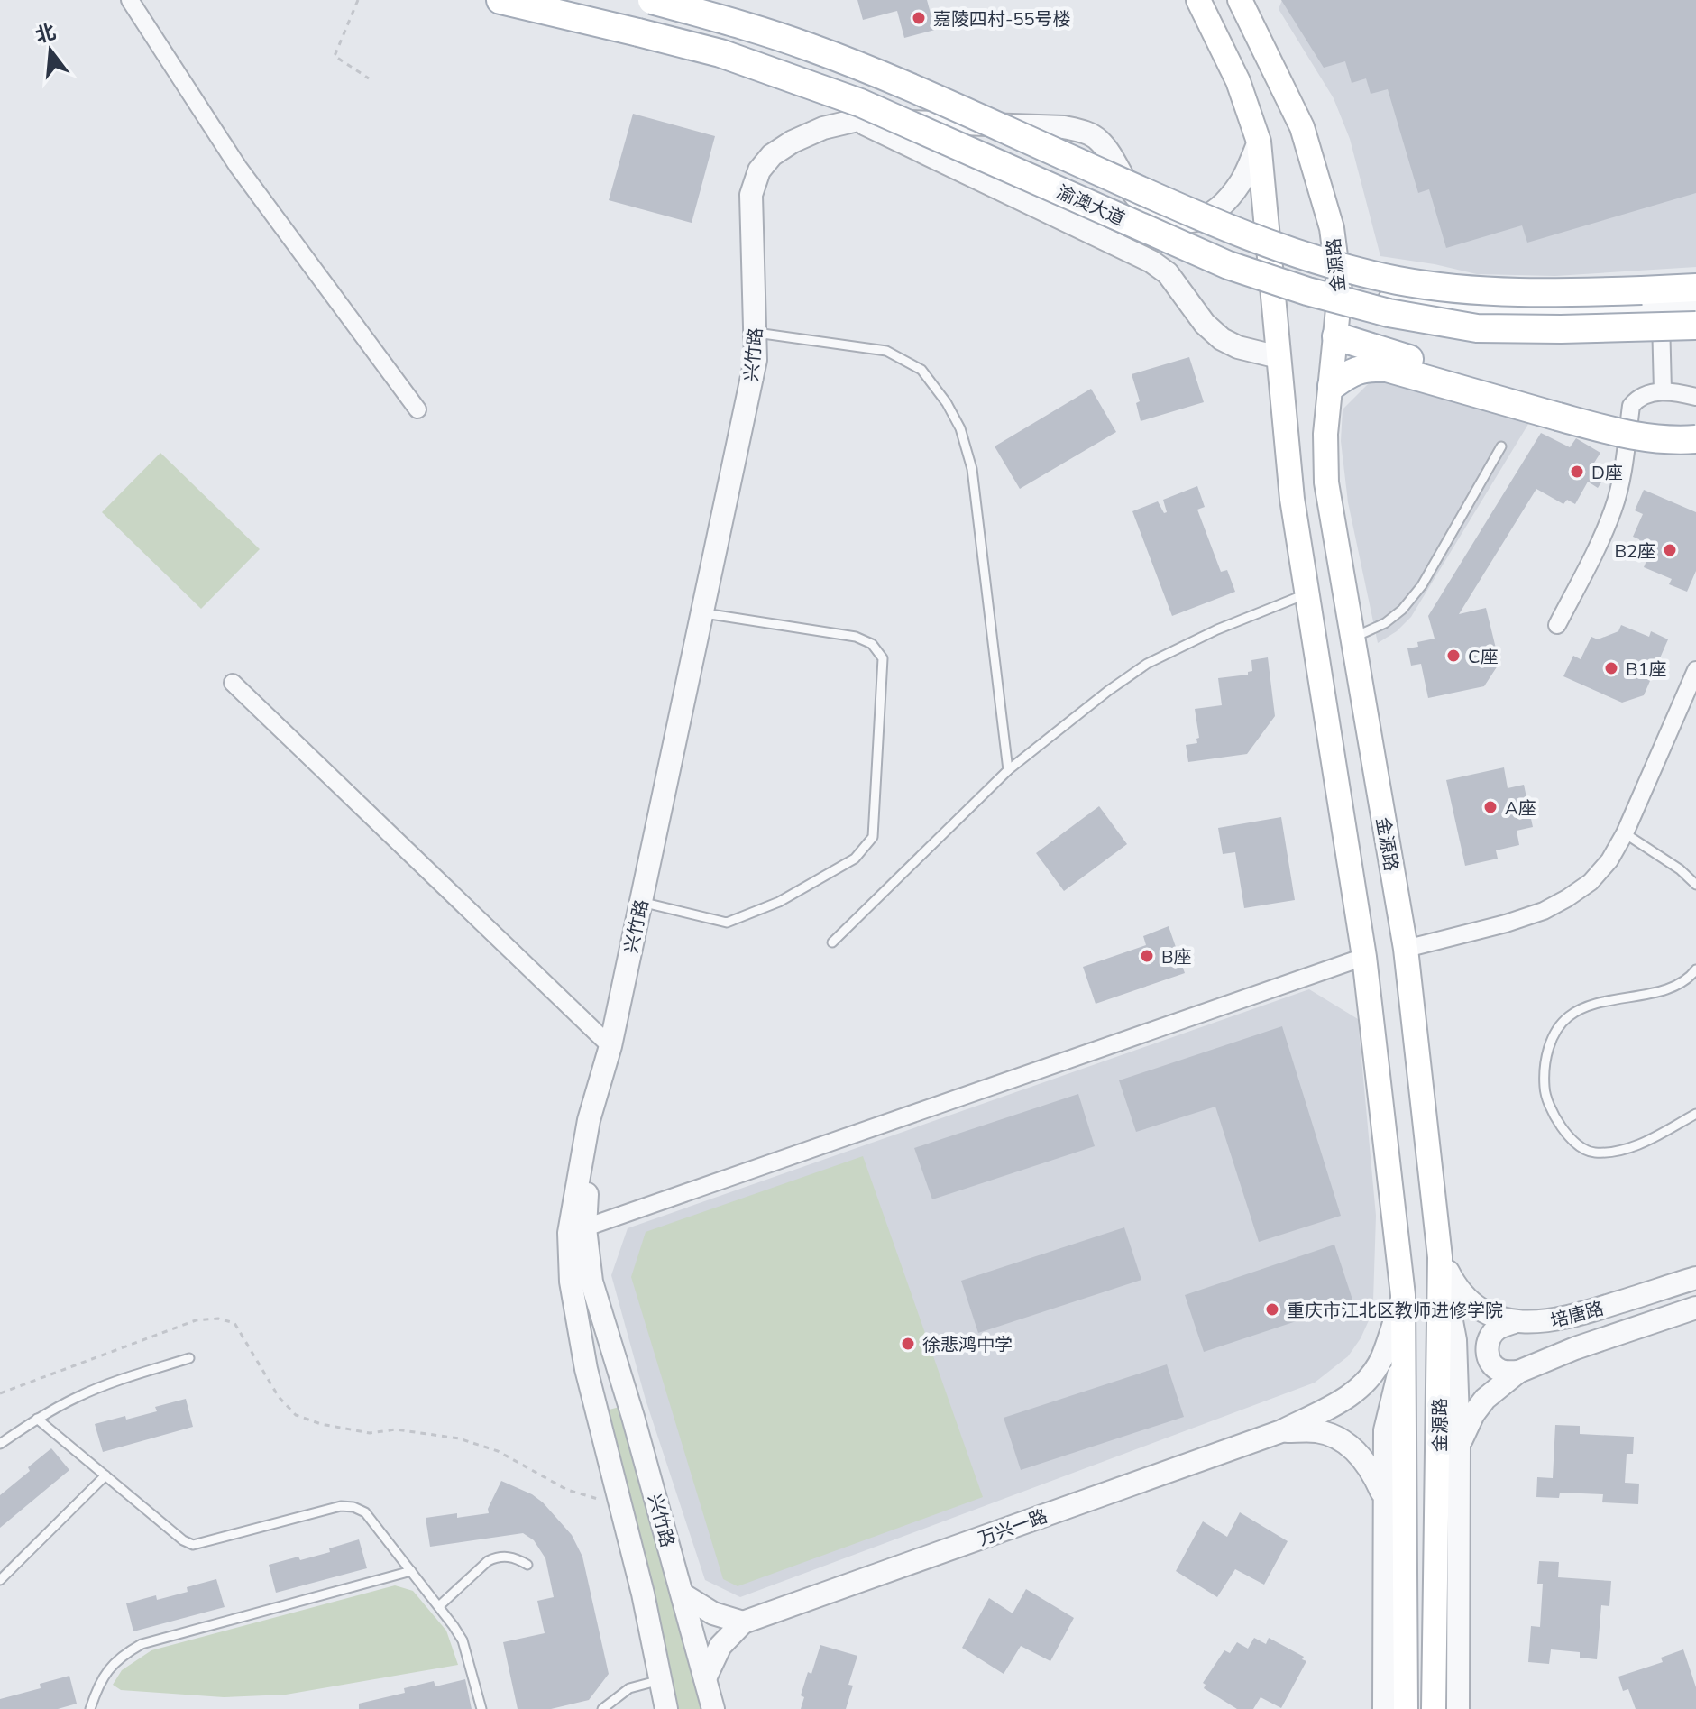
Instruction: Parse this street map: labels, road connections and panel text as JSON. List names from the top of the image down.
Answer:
{
  "streets": {
    "main road": ["渝澳大道", "金源路"],
    "street": ["兴竹路", "培唐路", "万兴一路"]
  },
  "crossings": [
    ["金源路", "兴竹路"],
    ["金源路", "培唐路"]
  ],
  "places": [
    "嘉陵四村-55号楼",
    "D座",
    "B2座",
    "C座",
    "B1座",
    "A座",
    "B座",
    "重庆市江北区教师进修学院",
    "徐悲鸿中学"
  ],
  "north": "top"
}
